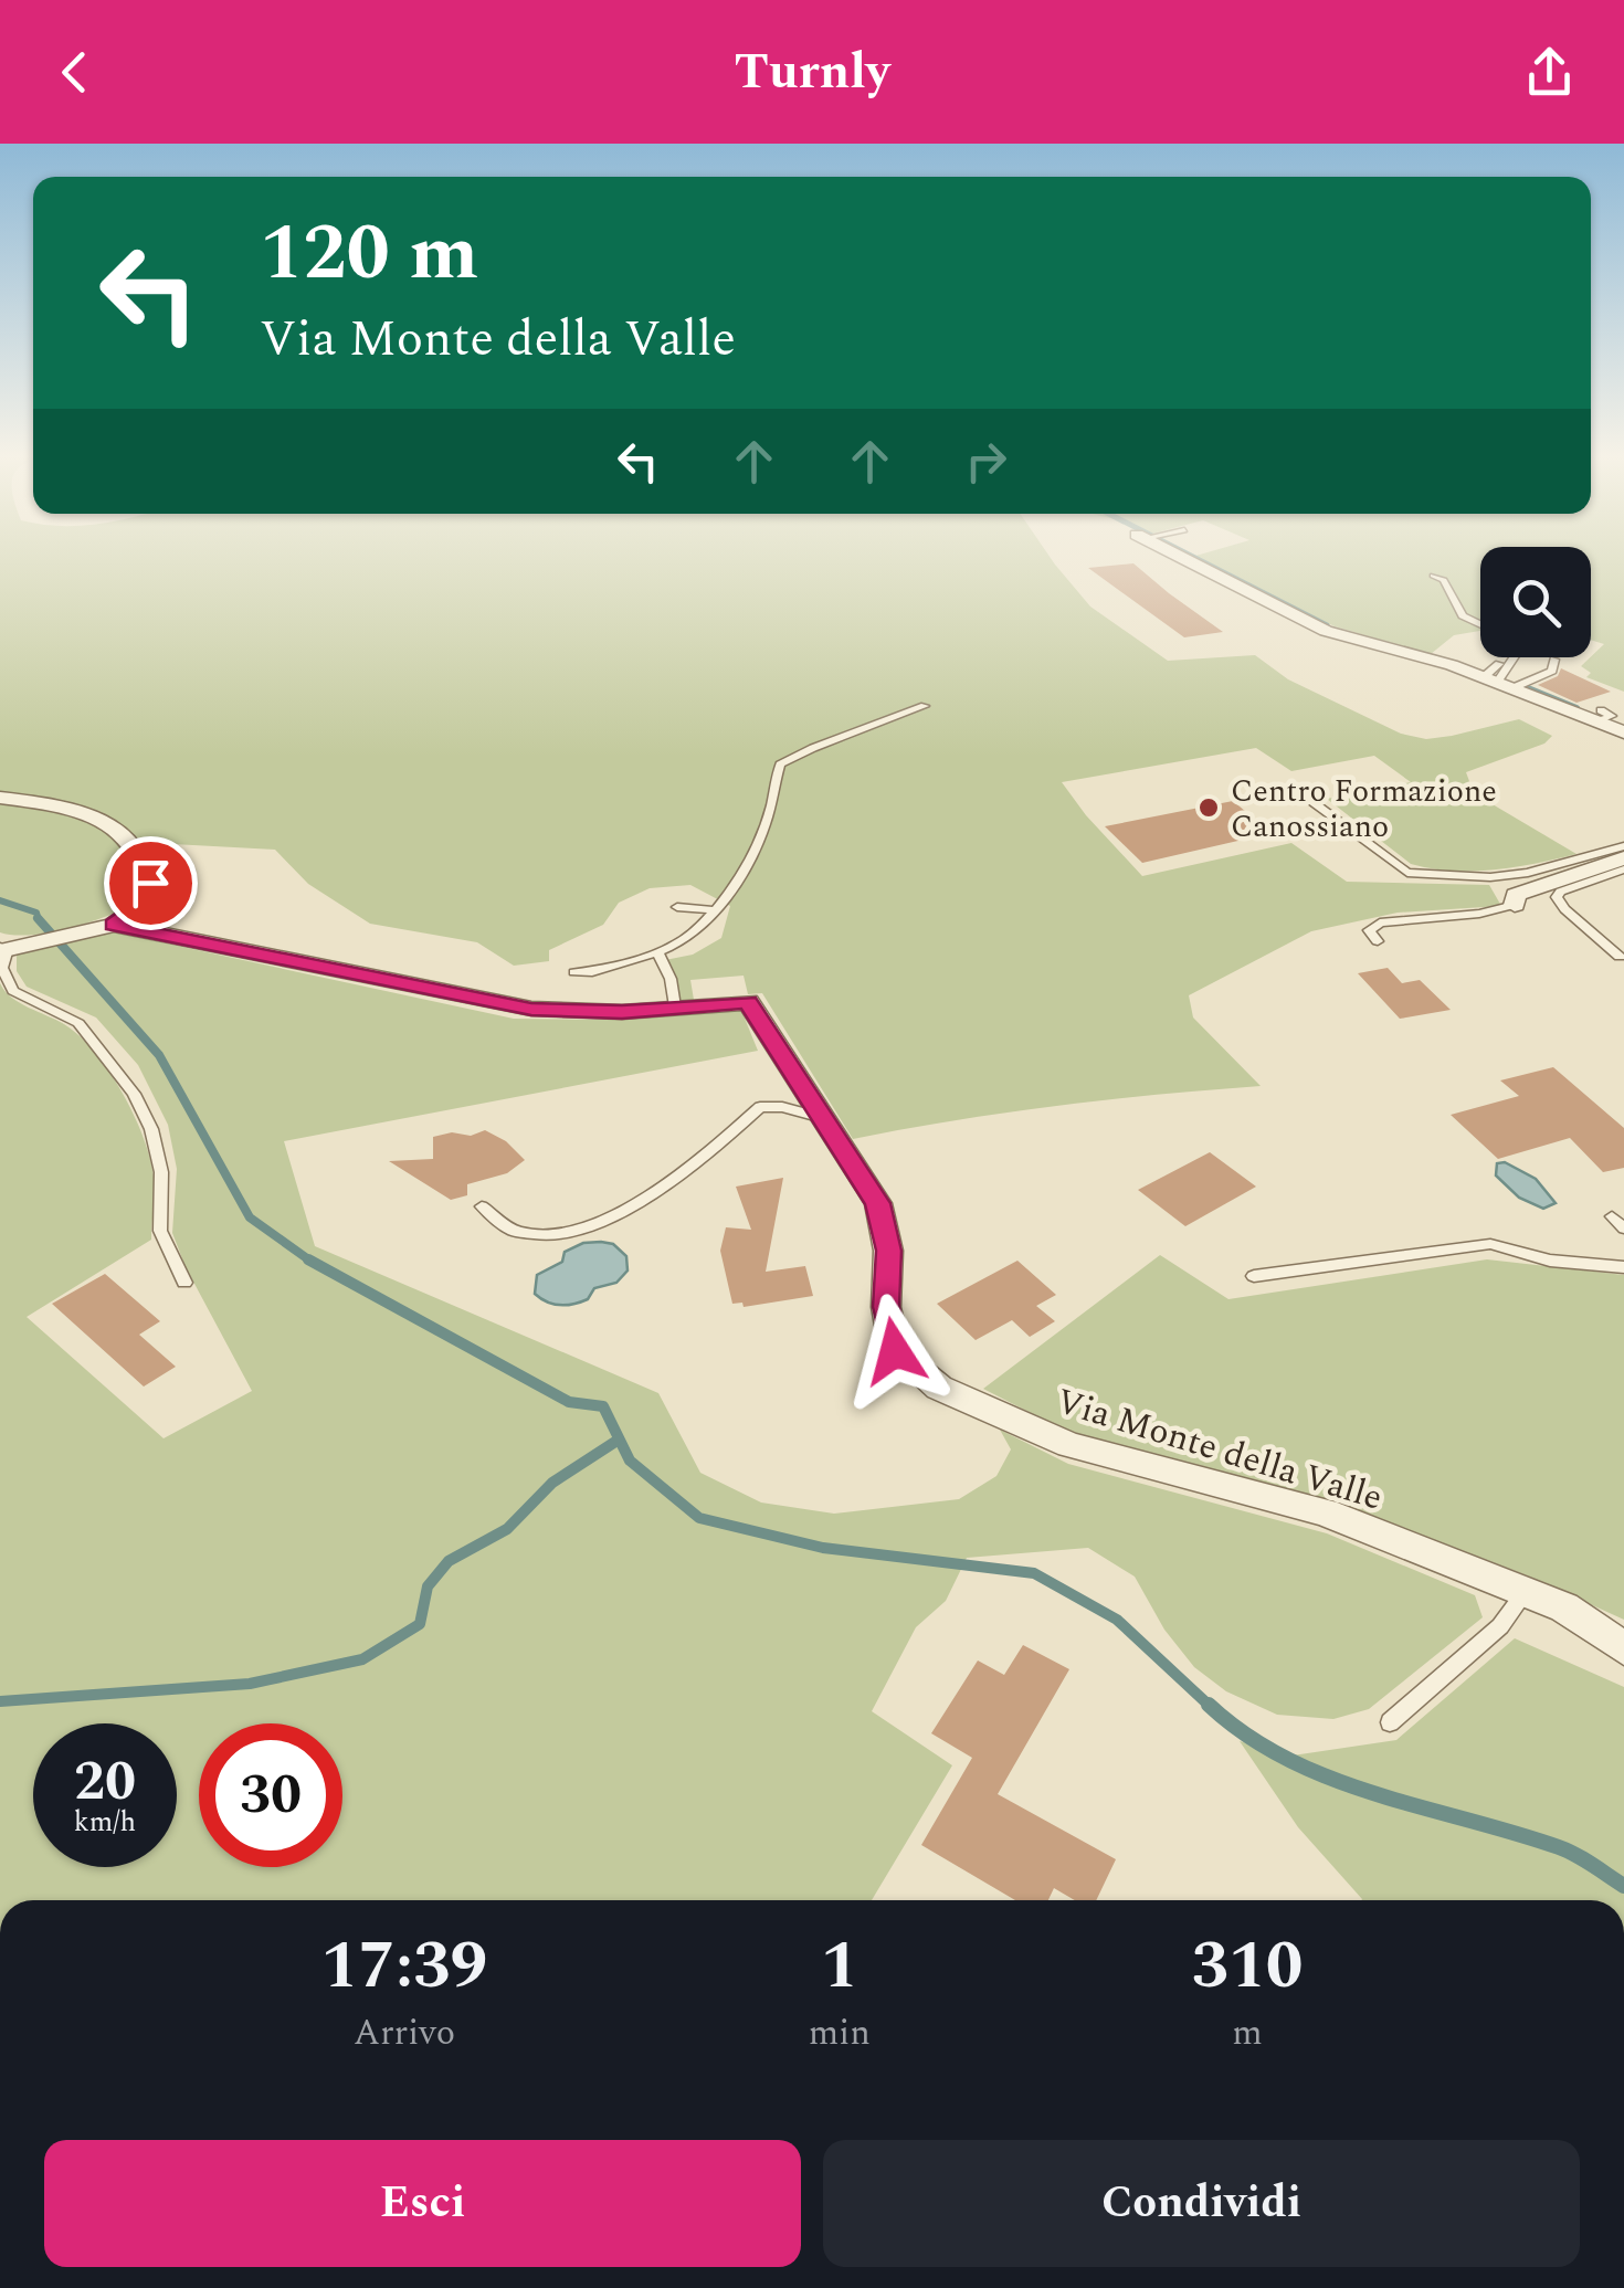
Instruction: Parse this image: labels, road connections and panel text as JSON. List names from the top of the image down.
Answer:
{
  "streets": {
    "street": ["Via Monte della Valle"]
  },
  "places": ["Centro Formazione Canossiano"],
  "page": {
    "header": "Turnly",
    "turn": ["120 m", "Via Monte della Valle"],
    "speed": "20 km/h",
    "limit": "30",
    "eta": [
      "17:39",
      "Arrivo",
      "1",
      "min",
      "310",
      "m"
    ],
    "buttons": ["Esci", "Condividi"]
  }
}
